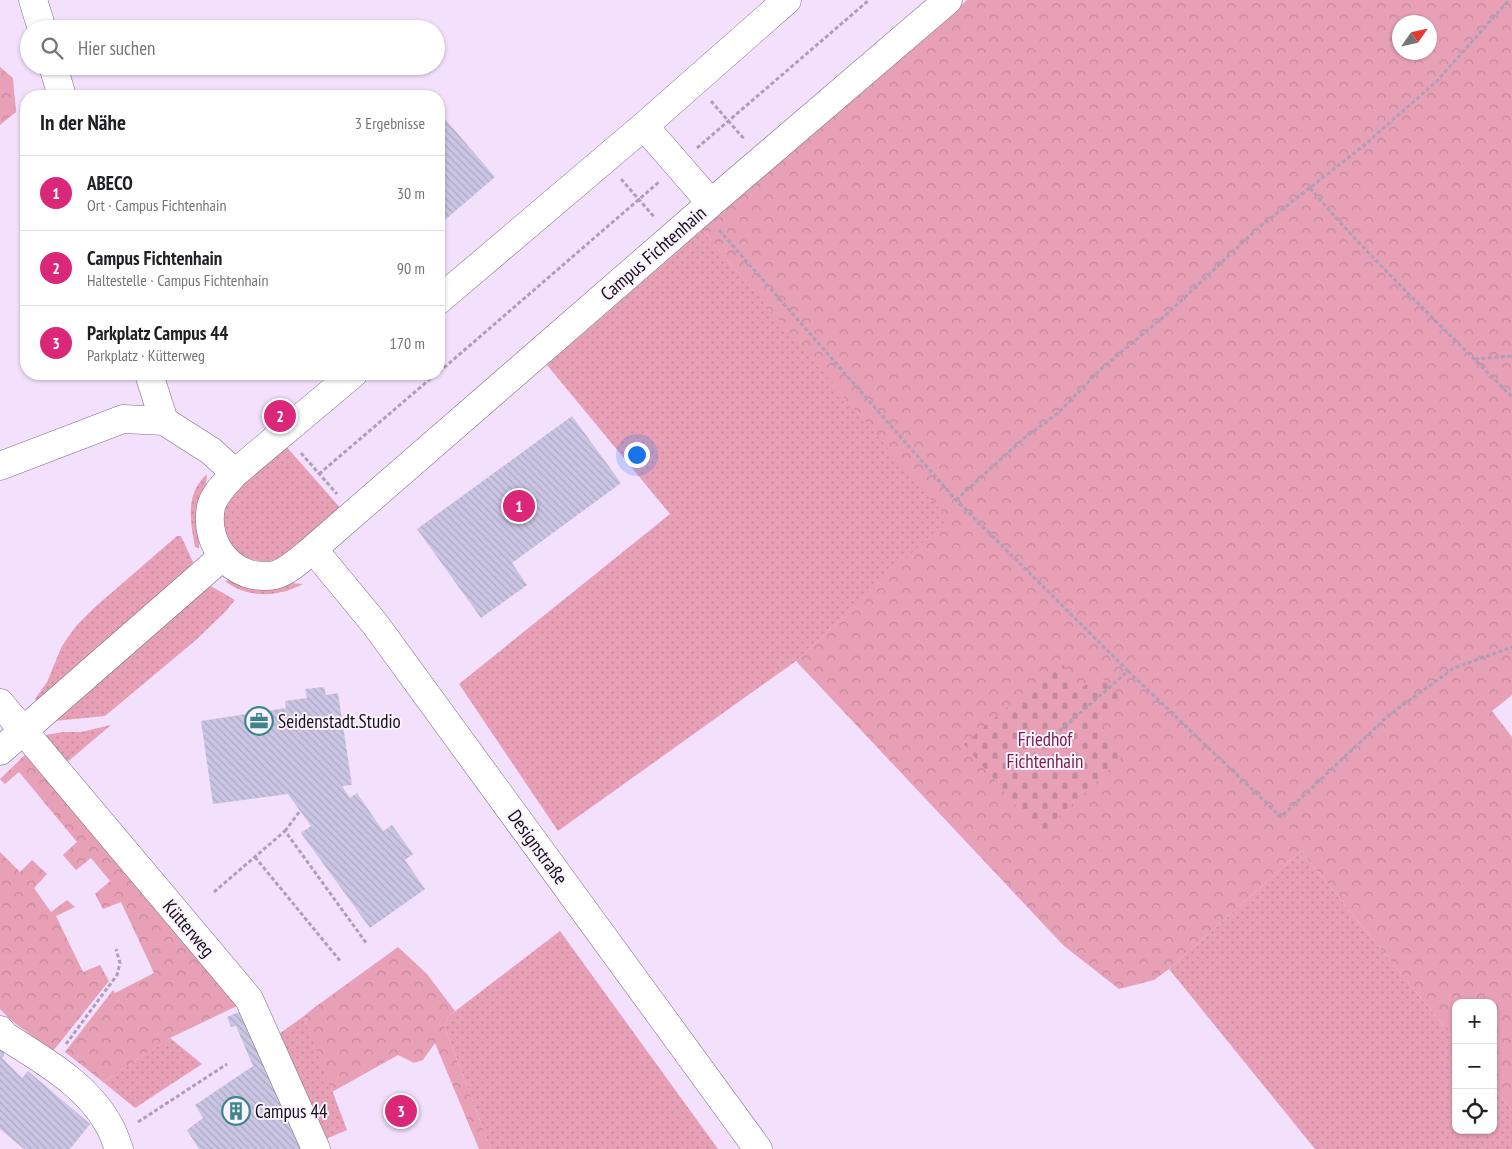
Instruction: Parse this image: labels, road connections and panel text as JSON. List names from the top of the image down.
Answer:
{
  "streets": {
    "street": ["Campus Fichtenhain", "Designstraße", "Kütterweg"]
  },
  "crossings": [
    ["Campus Fichtenhain", "Designstraße"]
  ],
  "parks": ["Friedhof Fichtenhain"],
  "places": {
    "office": ["Seidenstadt.Studio"],
    "building": ["Campus 44"]
  },
  "north": "top right",
  "page": {
    "search": "Hier suchen",
    "heading": ["In der Nähe", "3 Ergebnisse"],
    "list": [
      {
        "mark": "1",
        "name": "ABECO",
        "note": "Ort · Campus Fichtenhain",
        "value": "30 m"
      },
      {
        "mark": "2",
        "name": "Campus Fichtenhain",
        "note": "Haltestelle · Campus Fichtenhain",
        "value": "90 m"
      },
      {
        "mark": "3",
        "name": "Parkplatz Campus 44",
        "note": "Parkplatz · Kütterweg",
        "value": "170 m"
      }
    ],
    "pins": ["2", "1", "3"],
    "map_buttons": ["+", "−"]
  }
}
